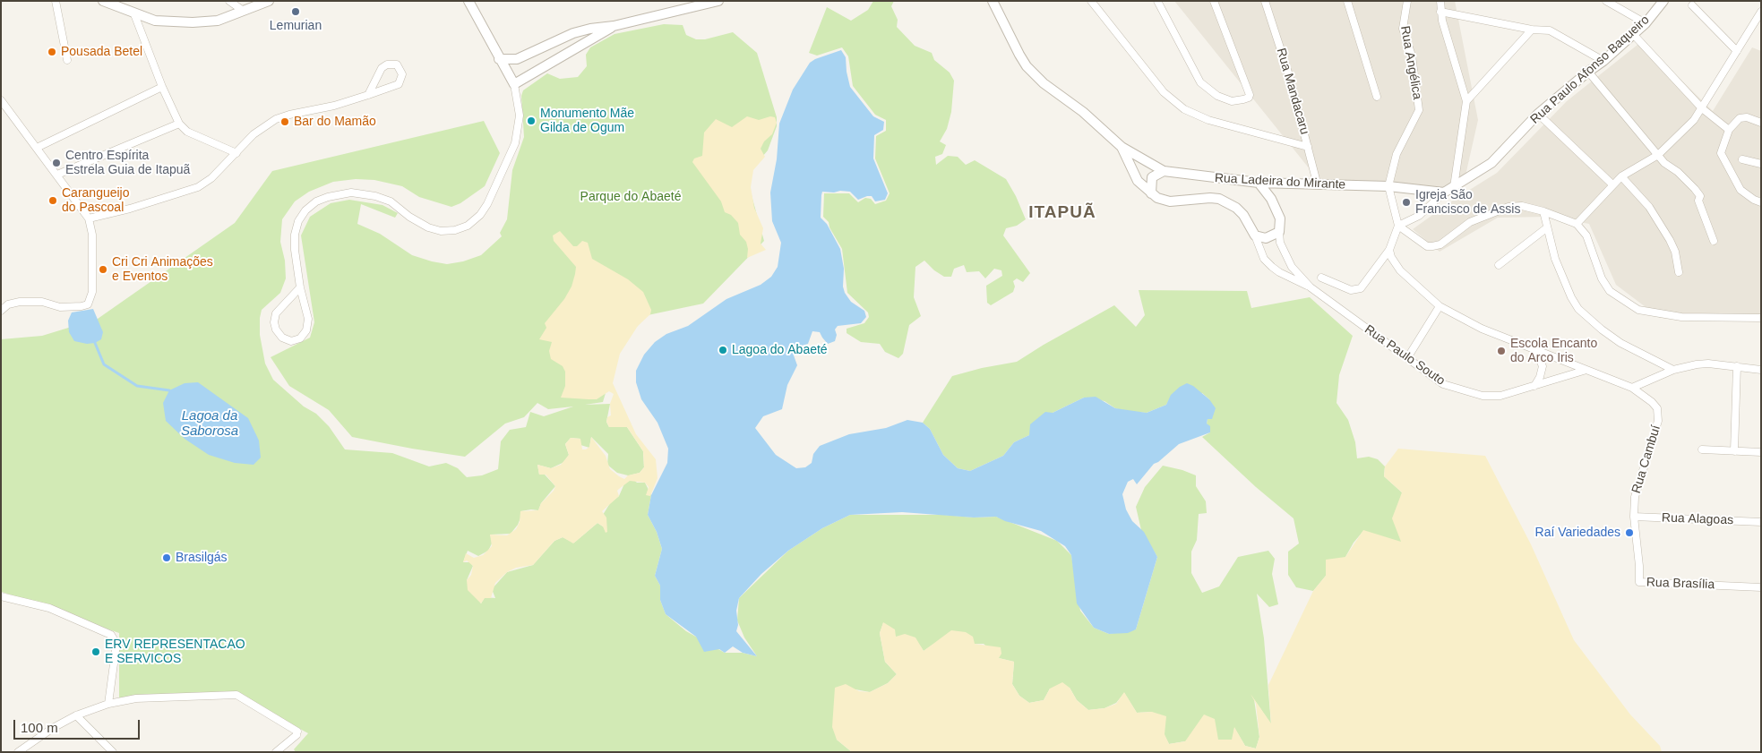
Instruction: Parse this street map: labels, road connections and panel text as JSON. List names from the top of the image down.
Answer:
{
  "streets": {
    "street": [
      "Rua Angélica",
      "Rua Paulo Afonso Baqueiro",
      "Rua Mandacaru",
      "Rua Ladeira do Mirante",
      "Rua Paulo Souto",
      "Rua Cambuí",
      "Rua Alagoas",
      "Rua Brasília"
    ]
  },
  "crossings": [
    ["Rua Angélica", "Rua Ladeira do Mirante"],
    ["Rua Mandacaru", "Rua Ladeira do Mirante"],
    ["Rua Ladeira do Mirante", "Rua Paulo Souto"],
    ["Rua Paulo Souto", "Rua Cambuí"],
    ["Rua Cambuí", "Rua Alagoas"],
    ["Rua Cambuí", "Rua Brasília"],
    ["Rua Alagoas", "Rua Brasília"]
  ],
  "districts": ["ITAPUÃ"],
  "water": ["Lagoa da Saborosa"],
  "parks": ["Parque do Abaeté"],
  "places": [
    "Lemurian",
    "Pousada Betel",
    "Monumento Mãe Gilda de Ogum",
    "Bar do Mamão",
    "Centro Espírita Estrela Guia de Itapuã",
    "Carangueijo do Pascoal",
    "Igreja São Francisco de Assis",
    "Cri Cri Animações e Eventos",
    "Lagoa do Abaeté",
    "Escola Encanto do Arco Iris",
    "Raí Variedades",
    "Brasilgás",
    "ERV REPRESENTACAO E SERVICOS"
  ],
  "scale_bar": "100 m"
}
